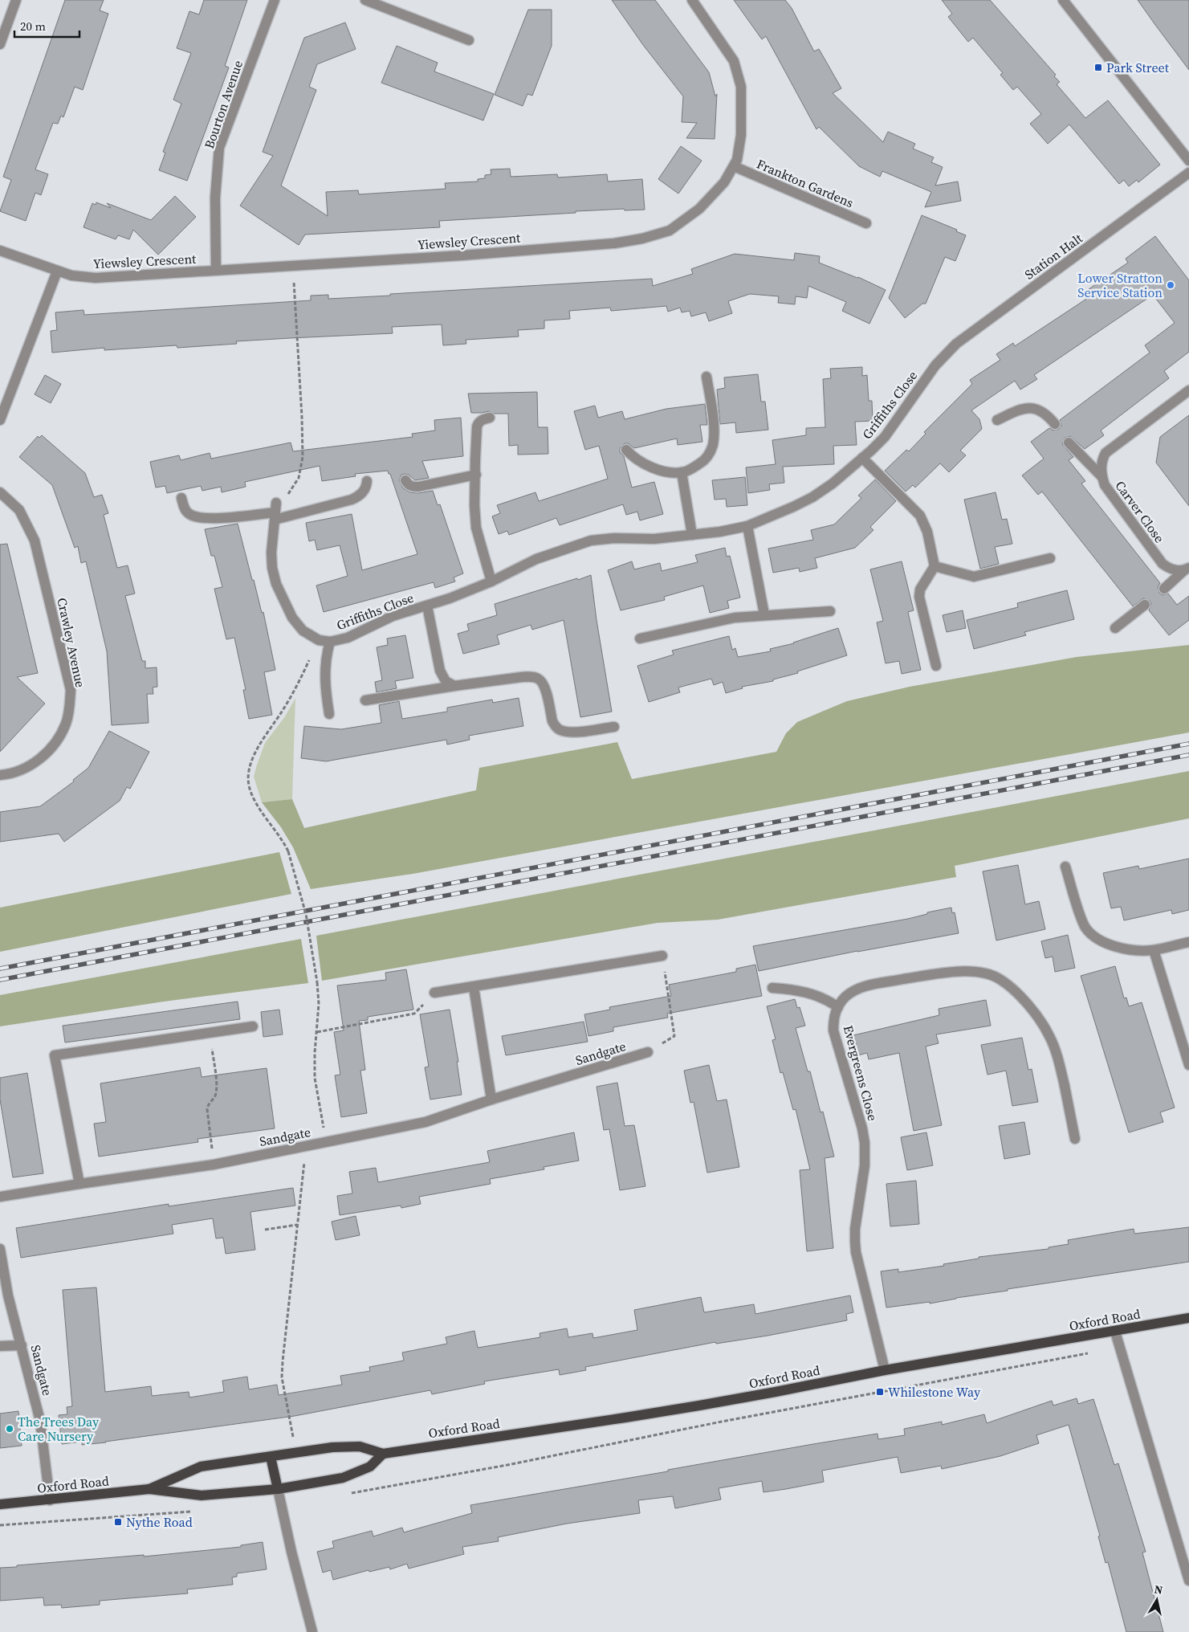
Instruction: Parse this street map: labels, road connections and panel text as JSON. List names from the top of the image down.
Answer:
{
  "streets": {
    "main road": ["Oxford Road"],
    "street": [
      "Bourton Avenue",
      "Frankton Gardens",
      "Yiewsley Crescent",
      "Station Halt",
      "Griffiths Close",
      "Carver Close",
      "Crawley Avenue",
      "Sandgate",
      "Evergreens Close"
    ]
  },
  "crossings": [
    ["Bourton Avenue", "Yiewsley Crescent"],
    ["Frankton Gardens", "Yiewsley Crescent"],
    ["Station Halt", "Griffiths Close"],
    ["Sandgate", "Oxford Road"],
    ["Evergreens Close", "Oxford Road"]
  ],
  "places": {
    "transit": ["Park Street", "Whilestone Way", "Nythe Road"],
    "other": ["Lower Stratton Service Station", "The Trees Day Care Nursery"]
  },
  "scale_bar": "20 m",
  "north": "top"
}
